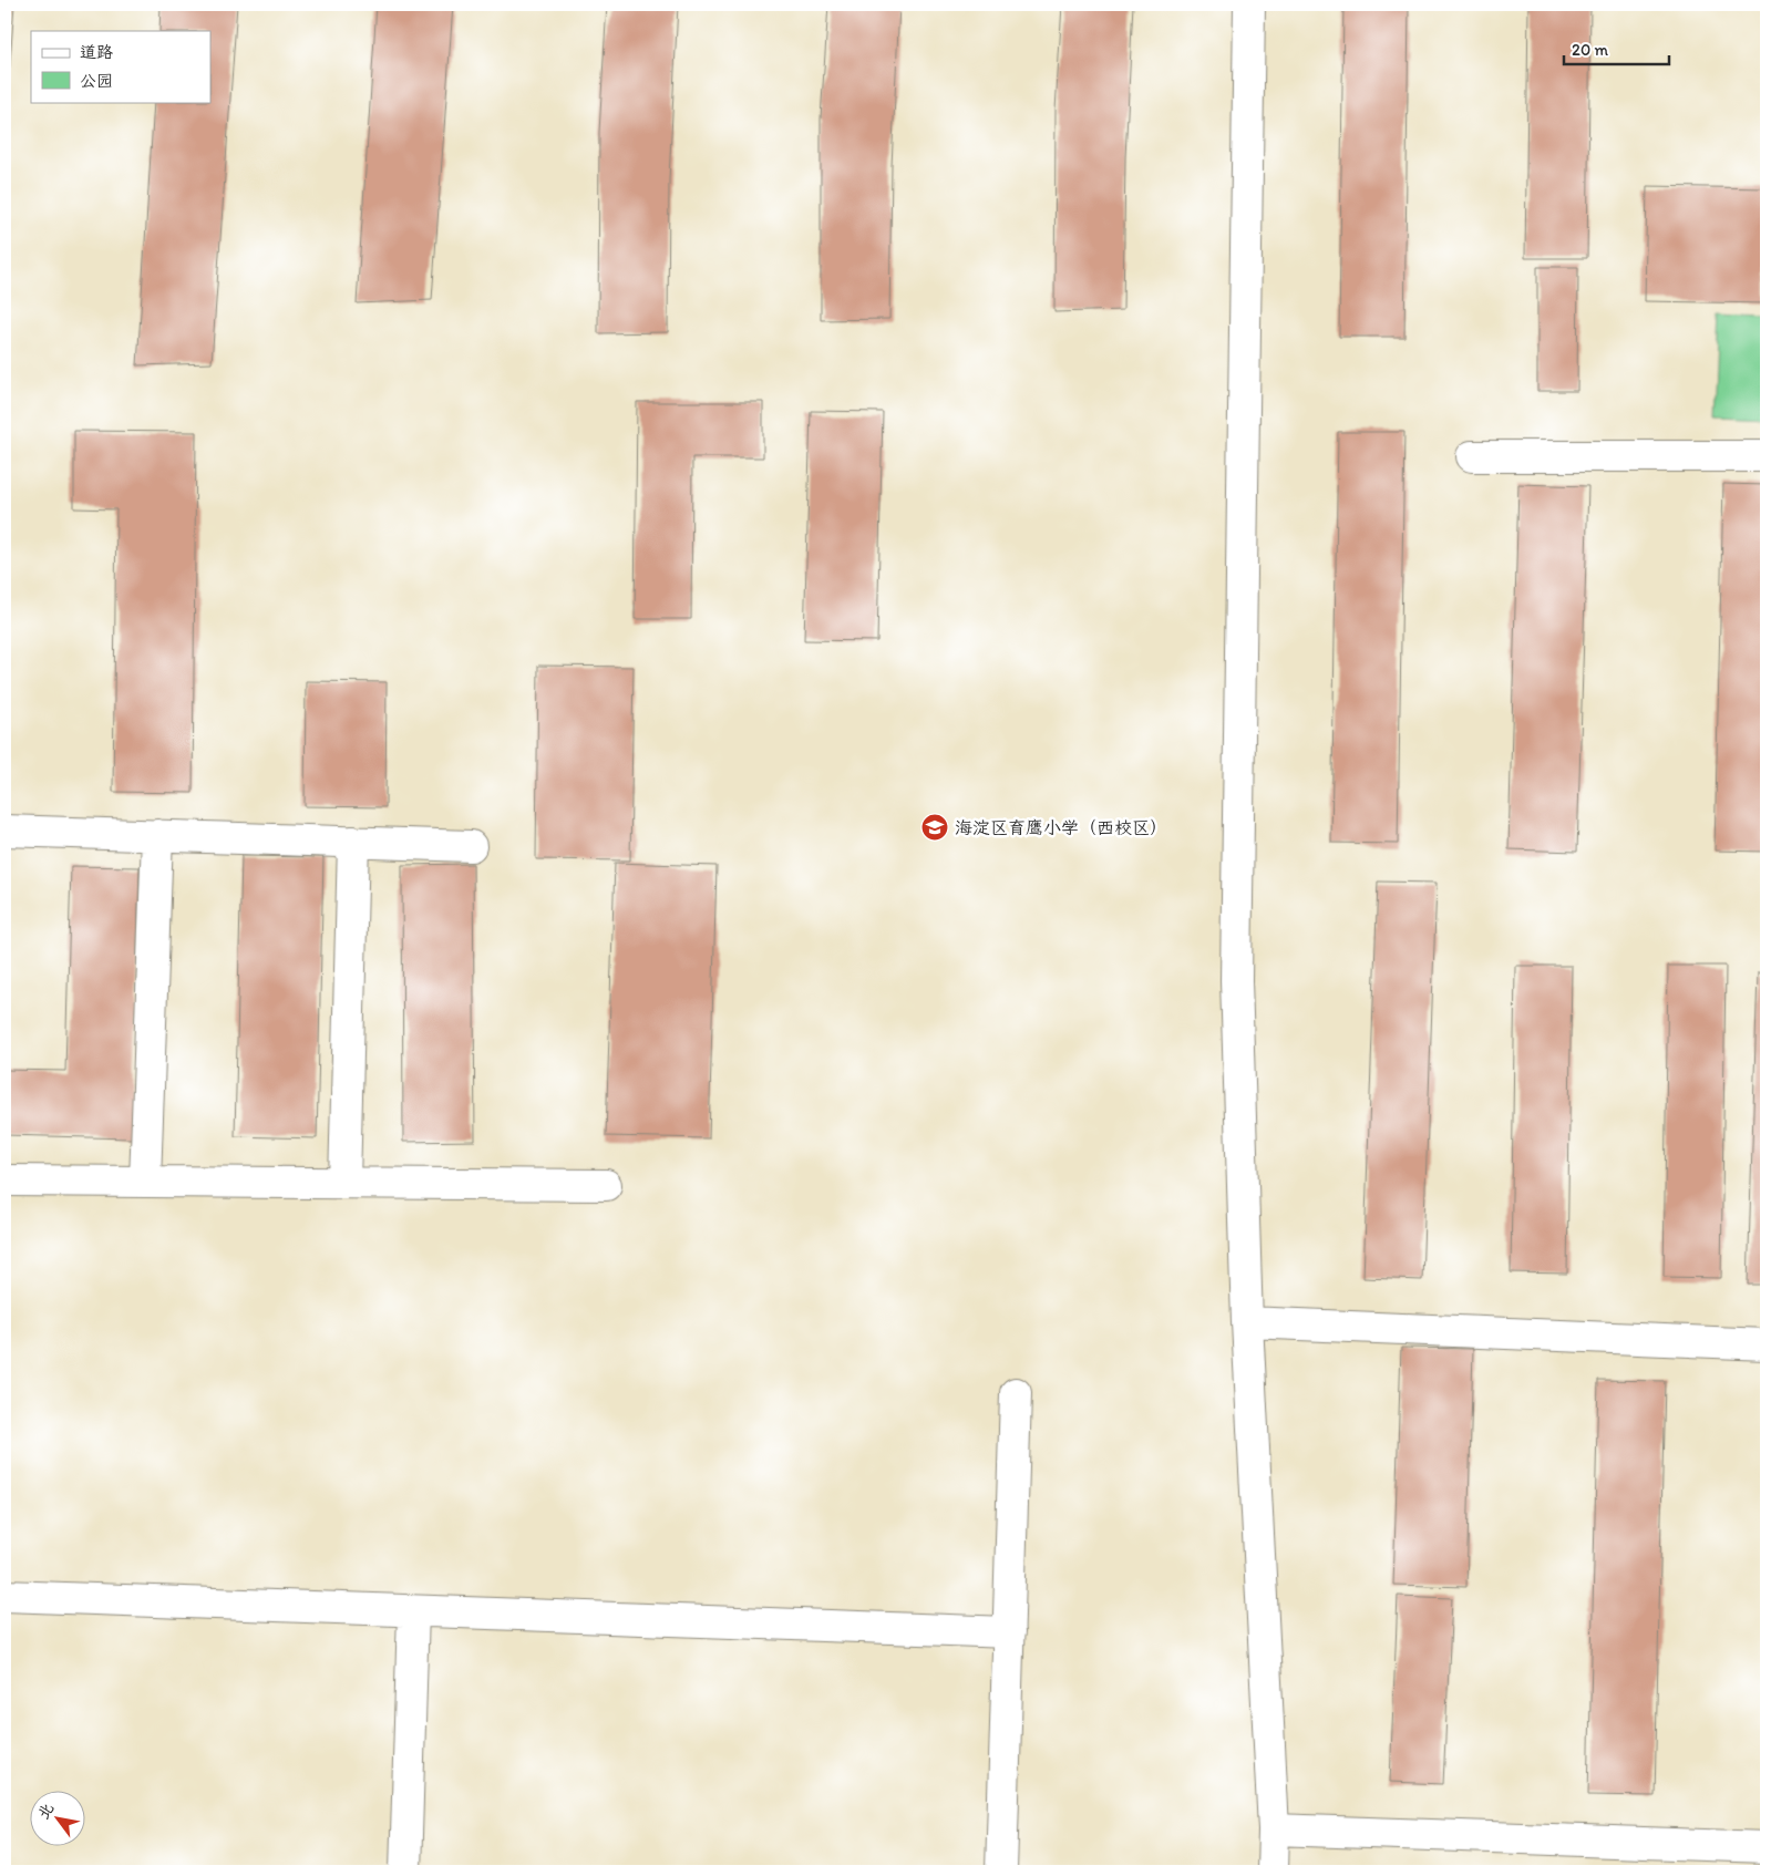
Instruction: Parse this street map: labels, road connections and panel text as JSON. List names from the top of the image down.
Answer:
{
  "places": {
    "school or university": ["海淀区育鹰小学（西校区）"]
  },
  "legend": ["道路", "公园"],
  "scale_bar": "20 m",
  "north": "top left"
}
